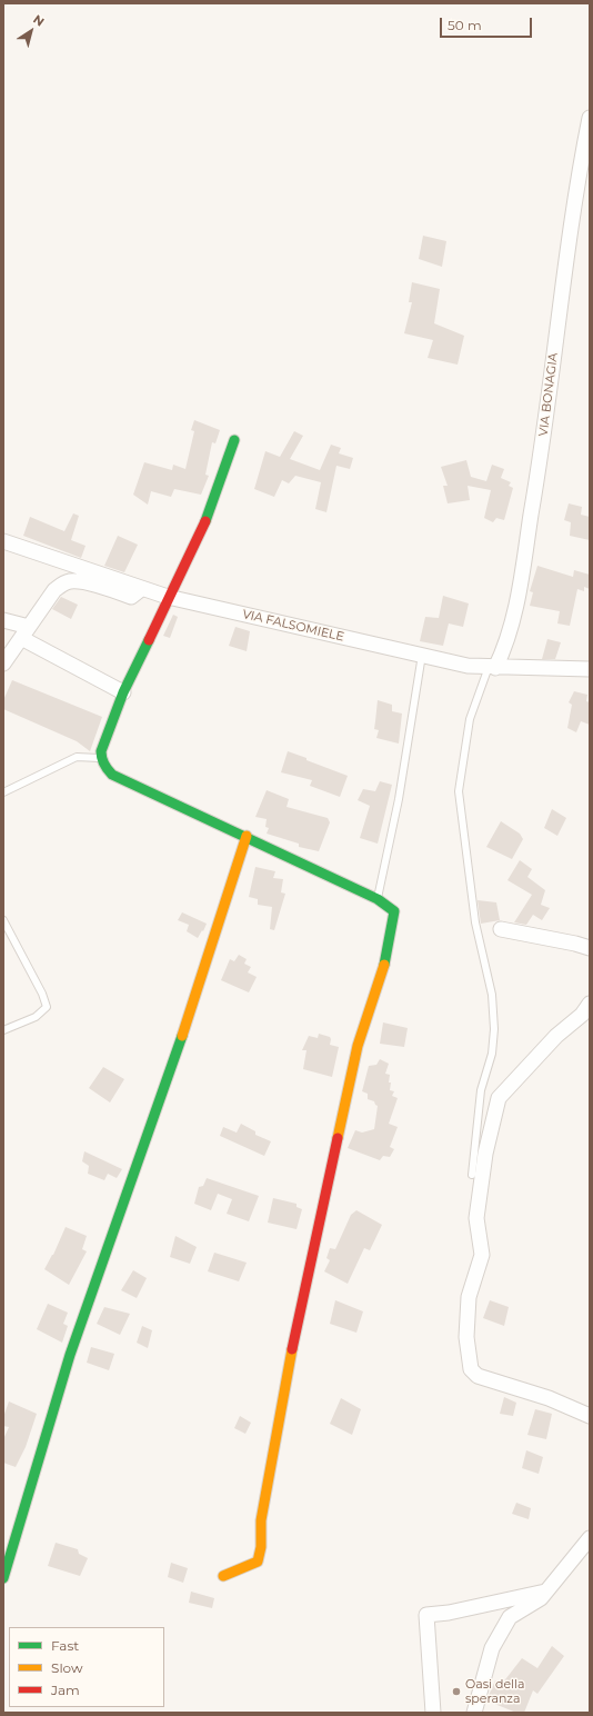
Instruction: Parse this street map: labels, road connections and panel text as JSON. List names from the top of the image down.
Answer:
{
  "streets": {
    "street": ["VIA BONAGIA", "VIA FALSOMIELE"]
  },
  "crossings": [
    ["VIA BONAGIA", "VIA FALSOMIELE"]
  ],
  "places": ["Oasi della speranza"],
  "legend": ["Fast", "Slow", "Jam"],
  "scale_bar": "50 m",
  "north": "top right"
}
